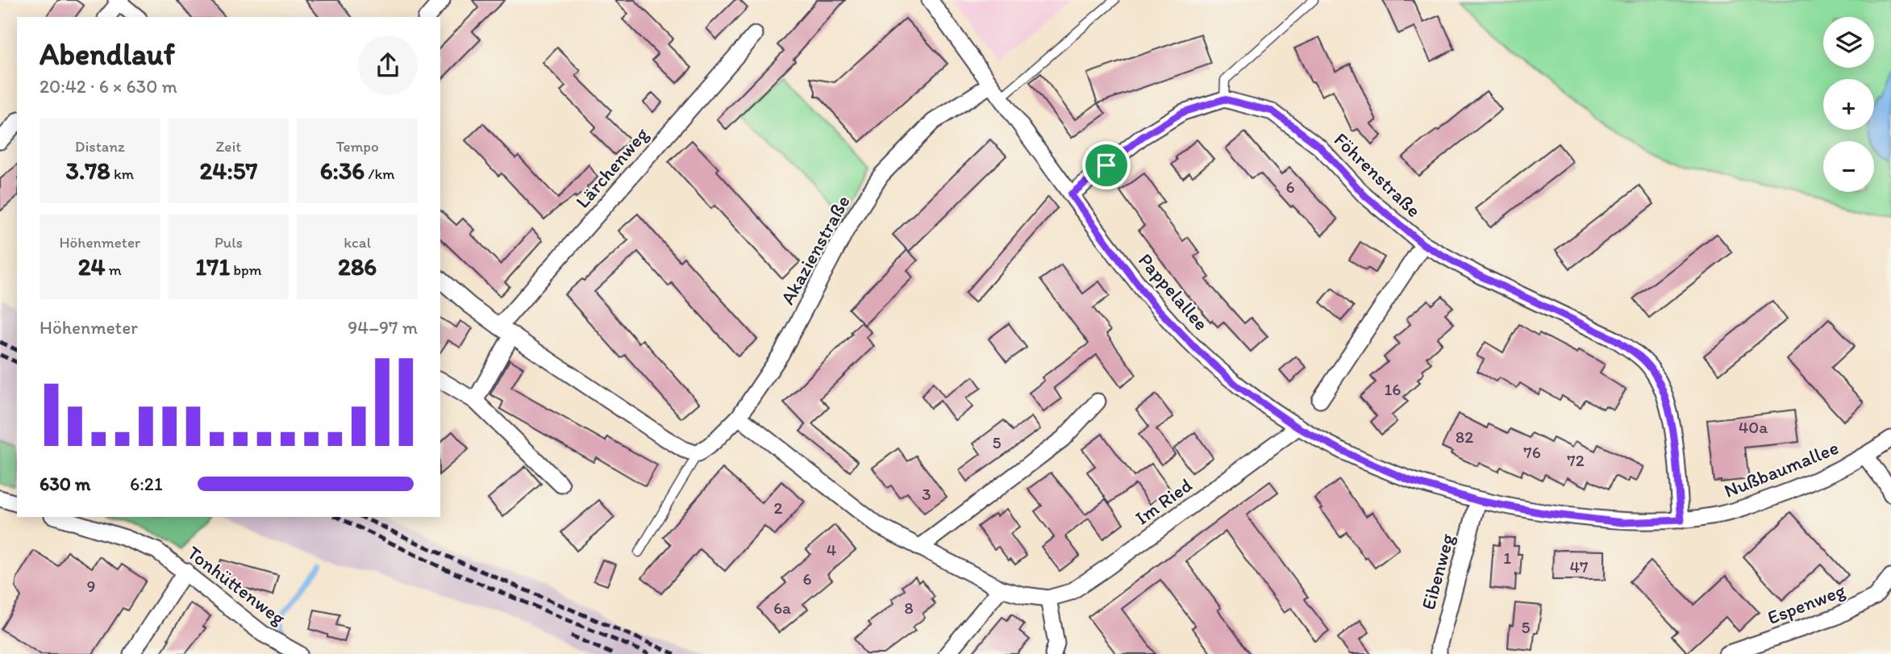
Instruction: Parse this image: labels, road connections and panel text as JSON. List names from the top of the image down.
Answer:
{
  "streets": {
    "street": [
      "Lärchenweg",
      "Föhrenstraße",
      "Akazienstraße",
      "Pappelallee",
      "Nußbaumallee",
      "Im Ried",
      "Eibenweg",
      "Tonhüttenweg",
      "Espenweg"
    ]
  },
  "crossings": [
    ["Föhrenstraße", "Nußbaumallee"],
    ["Akazienstraße", "Pappelallee"],
    ["Akazienstraße", "Im Ried"],
    ["Pappelallee", "Nußbaumallee"],
    ["Pappelallee", "Im Ried"],
    ["Pappelallee", "Eibenweg"],
    ["Nußbaumallee", "Eibenweg"]
  ],
  "house_numbers": [
    "6",
    "16",
    "40a",
    "82",
    "5",
    "76",
    "72",
    "3",
    "2",
    "4",
    "1",
    "47",
    "6",
    "9",
    "6a",
    "8",
    "5"
  ],
  "page": {
    "map_buttons": ["+", "−"],
    "heading": ["Abendlauf", "20:42 · 6 × 630 m"],
    "stats": [
      ["Distanz", "3.78 km"],
      ["Zeit", "24:57"],
      ["Tempo", "6:36 /km"],
      ["Höhenmeter", "24 m"],
      ["Puls", "171 bpm"],
      ["kcal", "286"]
    ],
    "chart": ["Höhenmeter", "94–97 m"],
    "list": [
      {
        "name": "630 m",
        "note": "6:21"
      }
    ]
  }
}
